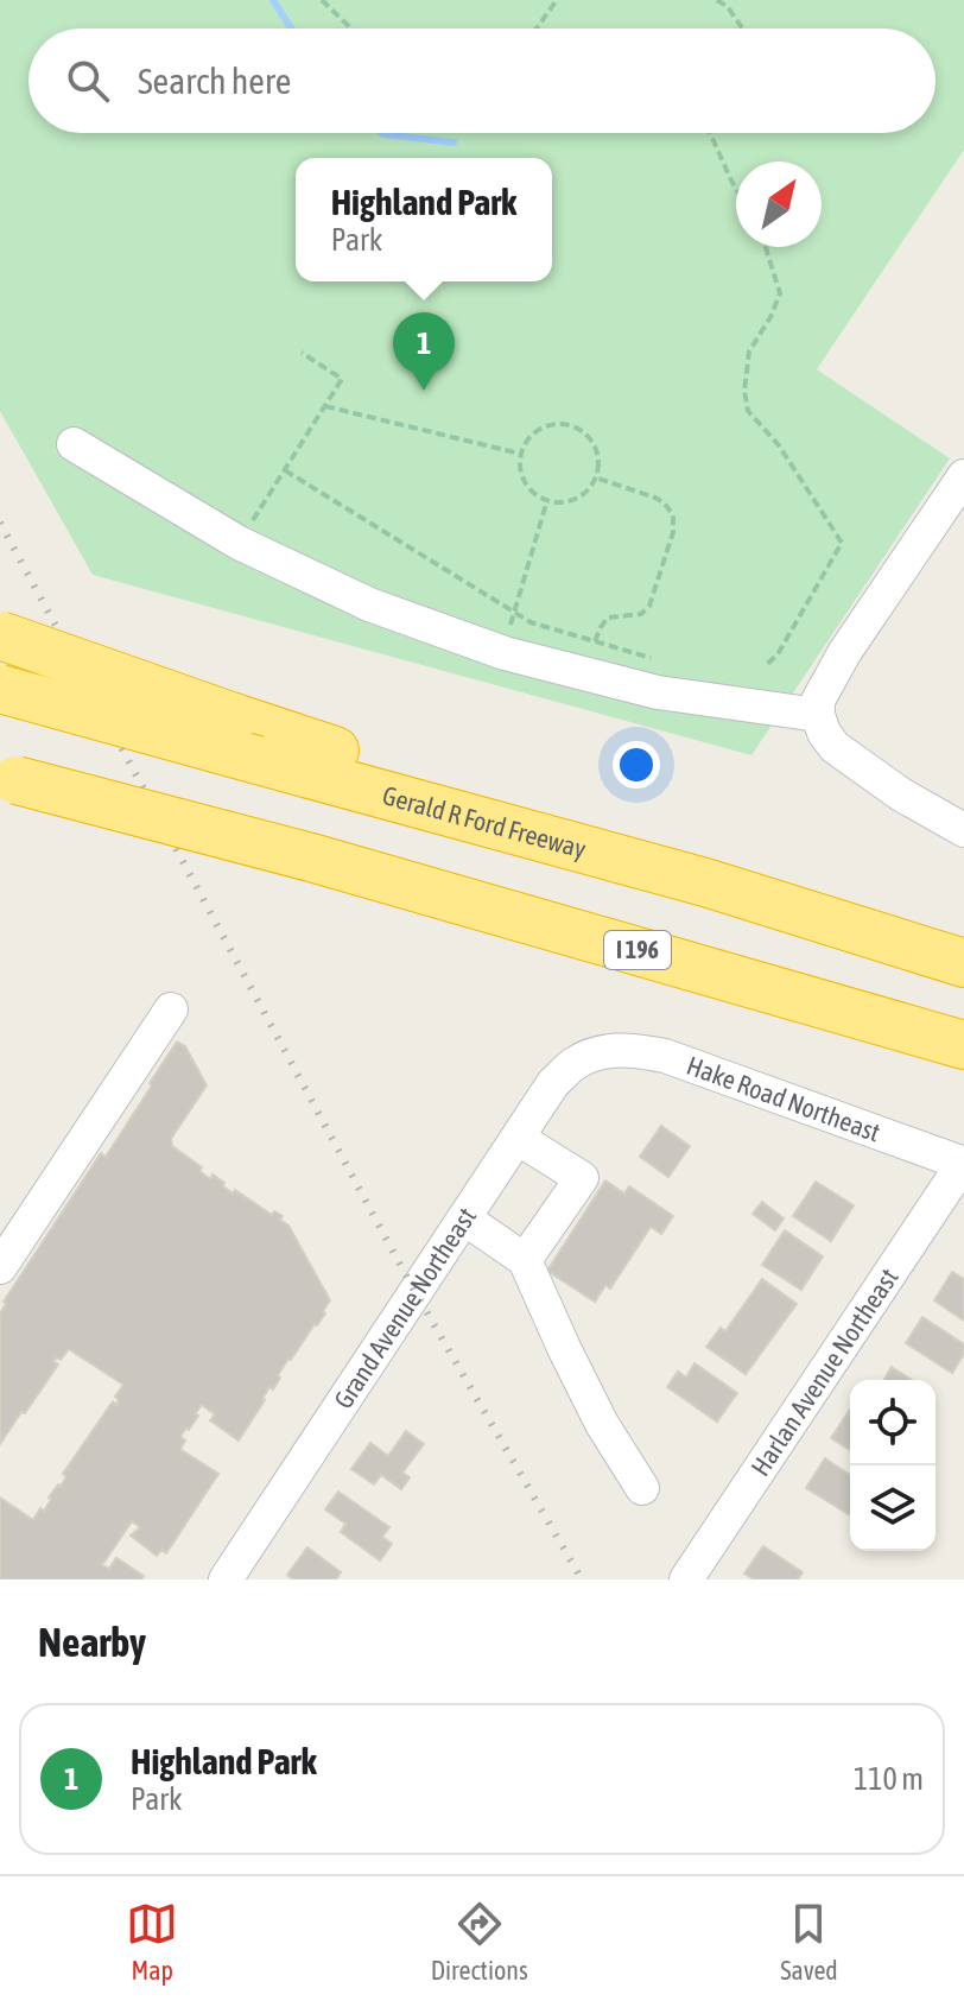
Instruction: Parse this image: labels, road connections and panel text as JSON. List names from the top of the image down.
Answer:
{
  "streets": {
    "highway": ["Gerald R Ford Freeway", "I 196"],
    "street": ["Hake Road Northeast", "Grand Avenue Northeast", "Harlan Avenue Northeast"]
  },
  "crossings": [
    ["Hake Road Northeast", "Grand Avenue Northeast"],
    ["Hake Road Northeast", "Harlan Avenue Northeast"]
  ],
  "north": "top right",
  "page": {
    "search": "Search here",
    "popup": ["Highland Park", "Park"],
    "pins": "1",
    "heading": "Nearby",
    "list": [
      {
        "mark": "1",
        "name": "Highland Park",
        "note": "Park",
        "value": "110 m"
      }
    ],
    "nav": ["Map", "Directions", "Saved"]
  }
}
